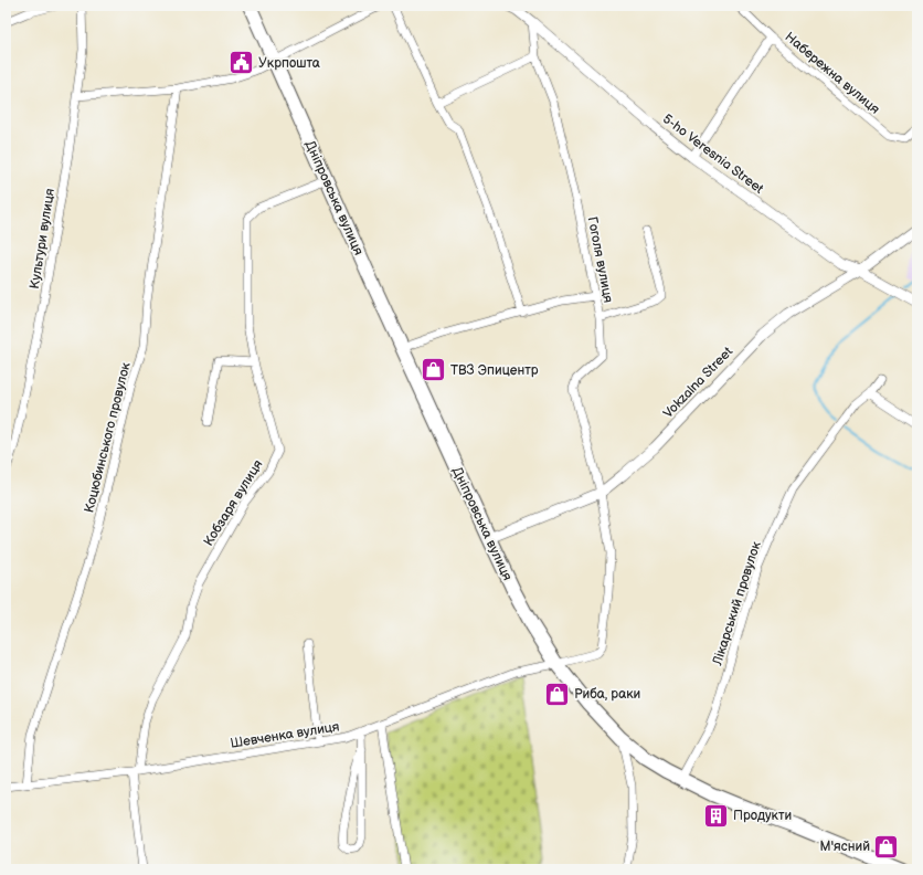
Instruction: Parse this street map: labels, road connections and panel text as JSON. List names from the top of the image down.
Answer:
{
  "streets": {
    "highway": ["Дніпровська вулиця"],
    "street": [
      "Набережна вулиця",
      "5-ho Veresnia Street",
      "Культури вулиця",
      "Гоголя вулиця",
      "Vokzalna Street",
      "Коцюбинського провулок",
      "Кобзаря вулиця",
      "Лікарський провулок",
      "Шевченка вулиця"
    ]
  },
  "crossings": [
    ["5-ho Veresnia Street", "Гоголя вулиця"],
    ["5-ho Veresnia Street", "Vokzalna Street"],
    ["Дніпровська вулиця", "Vokzalna Street"],
    ["Дніпровська вулиця", "Кобзаря вулиця"],
    ["Дніпровська вулиця", "Лікарський провулок"],
    ["Дніпровська вулиця", "Шевченка вулиця"],
    ["Гоголя вулиця", "Vokzalna Street"],
    ["Гоголя вулиця", "Шевченка вулиця"],
    ["Vokzalna Street", "Шевченка вулиця"],
    ["Коцюбинського провулок", "Шевченка вулиця"],
    ["Кобзаря вулиця", "Шевченка вулиця"]
  ],
  "places": {
    "public building": ["Укрпошта"],
    "shop": ["ТВЗ Эпицентр", "Риба, раки", "М'ясний"],
    "building": ["Продукти"]
  }
}
